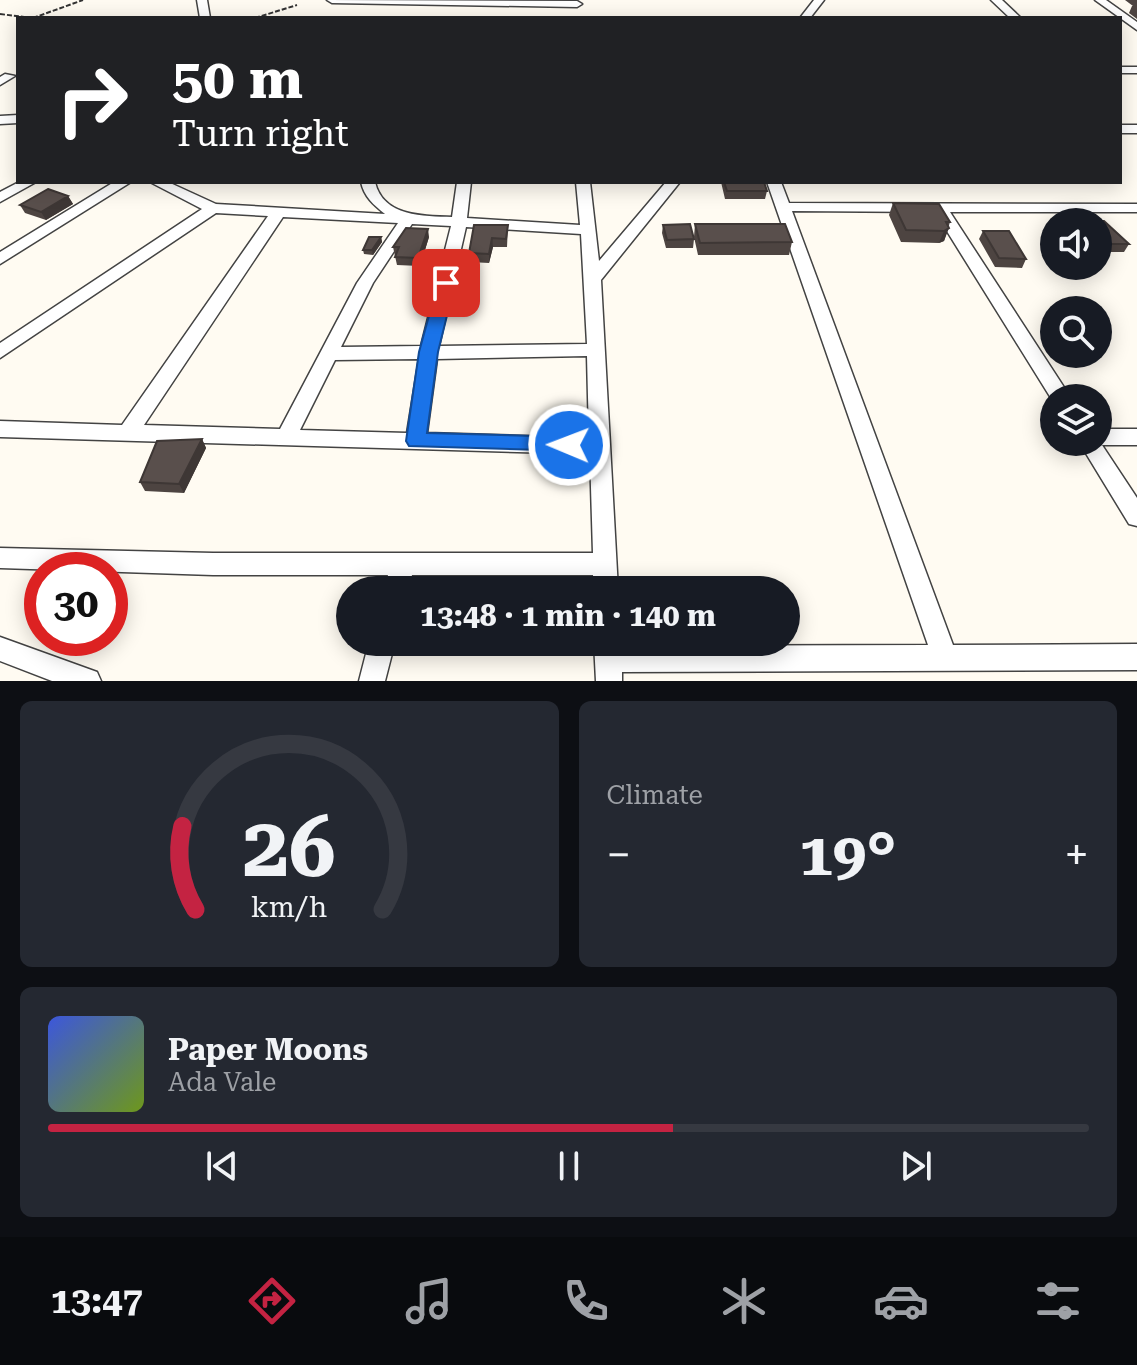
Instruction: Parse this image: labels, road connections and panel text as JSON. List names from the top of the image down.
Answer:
{
  "page": {
    "turn": ["50 m", "Turn right"],
    "limit": "30",
    "trip": "13:48 · 1 min · 140 m",
    "tile": "Climate",
    "heat": ["−", "19°", "+"],
    "song": ["Paper Moons", "Ada Vale"],
    "tabs": "13:47",
    "gauge": ["26", "km/h"]
  }
}
